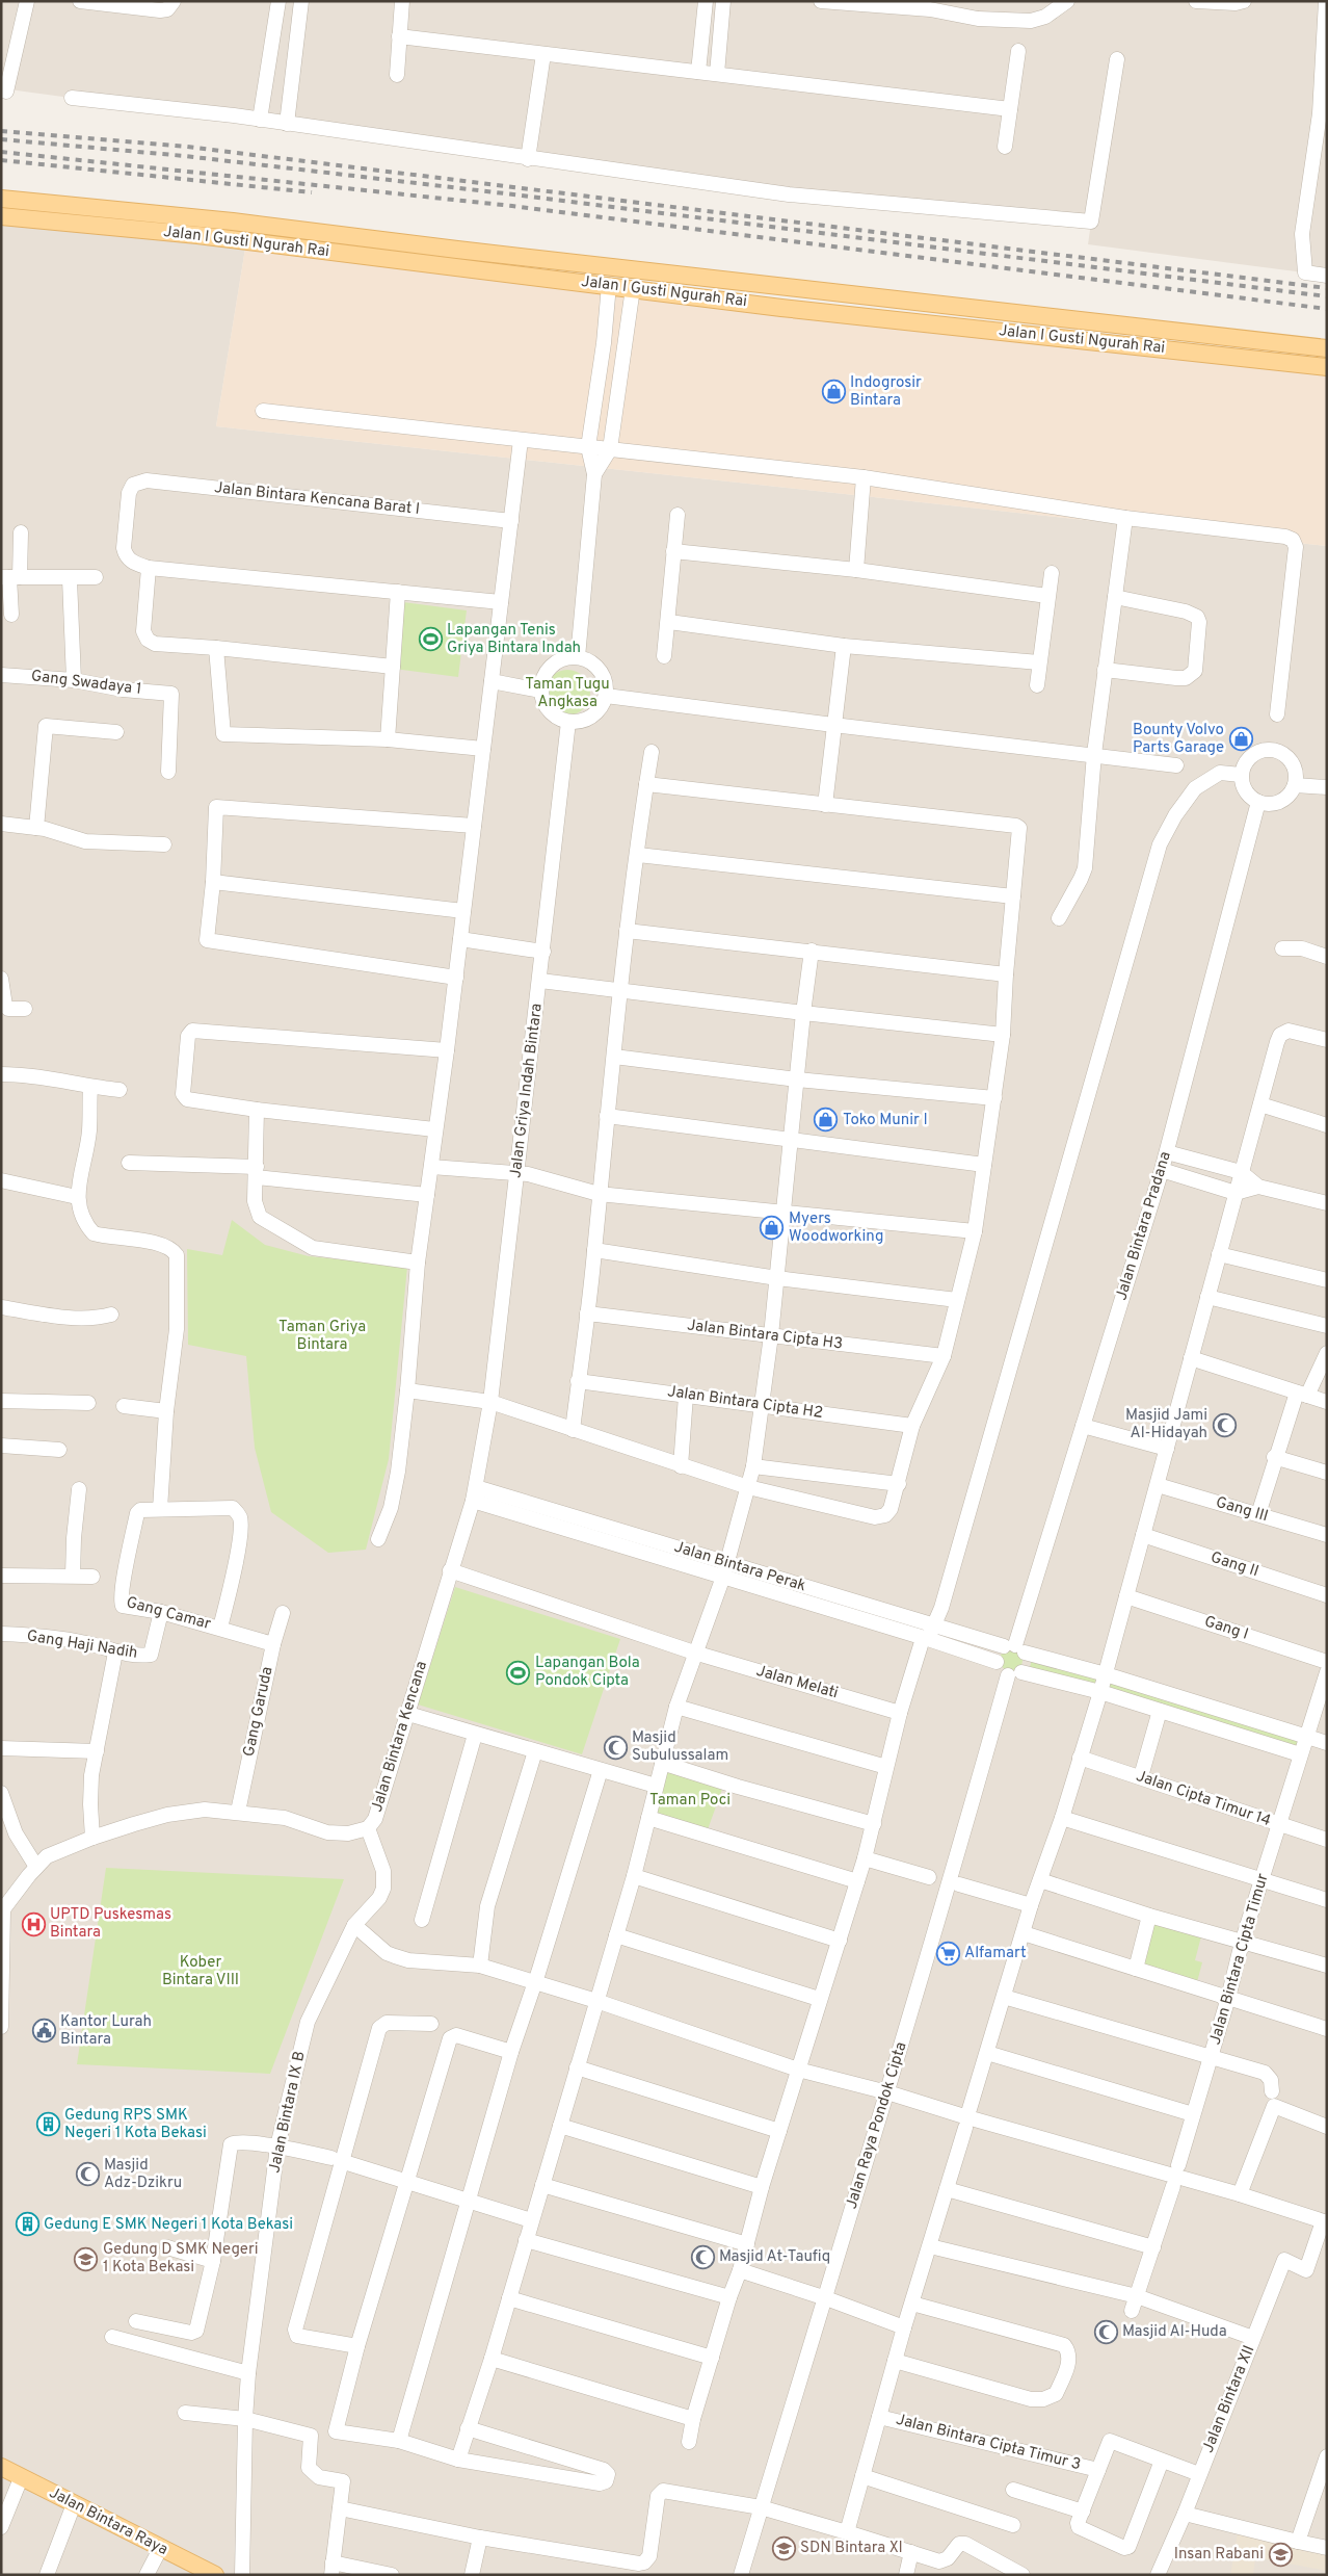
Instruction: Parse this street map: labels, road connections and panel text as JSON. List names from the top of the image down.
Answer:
{
  "streets": {
    "main road": ["Jalan I Gusti Ngurah Rai", "Jalan Bintara Raya"],
    "street": [
      "Jalan Bintara Kencana Barat I",
      "Gang Swadaya 1",
      "Jalan Griya Indah Bintara",
      "Jalan Bintara Pradana",
      "Jalan Bintara Cipta H3",
      "Jalan Bintara Cipta H2",
      "Gang III",
      "Gang II",
      "Jalan Bintara Perak",
      "Gang Camar",
      "Gang I",
      "Gang Haji Nadih",
      "Jalan Melati",
      "Gang Garuda",
      "Jalan Bintara Kencana",
      "Jalan Cipta Timur 14",
      "Jalan Bintara Cipta Timur",
      "Jalan Bintara IX B",
      "Jalan Raya Pondok Cipta",
      "Jalan Bintara XII",
      "Jalan Bintara Cipta Timur 3"
    ]
  },
  "crossings": [
    ["Jalan Griya Indah Bintara", "Jalan Bintara Kencana"],
    ["Jalan Bintara Pradana", "Jalan Bintara Perak"],
    ["Jalan Bintara Pradana", "Jalan Raya Pondok Cipta"],
    ["Jalan Bintara Perak", "Jalan Bintara Kencana"],
    ["Jalan Bintara Perak", "Jalan Bintara Cipta Timur"],
    ["Jalan Bintara Perak", "Jalan Raya Pondok Cipta"],
    ["Gang Camar", "Gang Haji Nadih"],
    ["Gang Camar", "Gang Garuda"],
    ["Jalan Melati", "Jalan Bintara Kencana"],
    ["Gang Garuda", "Jalan Bintara Kencana"],
    ["Jalan Bintara Kencana", "Jalan Bintara IX B"],
    ["Jalan Cipta Timur 14", "Jalan Bintara Cipta Timur"],
    ["Jalan Bintara Cipta Timur", "Jalan Bintara XII"]
  ],
  "parks": [
    "Taman Tugu Angkasa",
    "Taman Griya Bintara",
    "Taman Poci",
    "Kober Bintara VIII"
  ],
  "places": {
    "shop": [
      "Indogrosir Bintara",
      "Bounty Volvo Parts Garage",
      "Toko Munir I",
      "Myers Woodworking"
    ],
    "sports": ["Lapangan Tenis Griya Bintara Indah", "Lapangan Bola Pondok Cipta"],
    "mosque": [
      "Masjid Jami Al-Hidayah",
      "Masjid Subulussalam",
      "Masjid Adz-Dzikru",
      "Masjid At-Taufiq",
      "Masjid Al-Huda"
    ],
    "hospital": ["UPTD Puskesmas Bintara"],
    "supermarket": ["Alfamart"],
    "public building": ["Kantor Lurah Bintara"],
    "building": ["Gedung RPS SMK Negeri 1 Kota Bekasi", "Gedung E SMK Negeri 1 Kota Bekasi"],
    "school or university": ["Gedung D SMK Negeri 1 Kota Bekasi", "SDN Bintara XI", "Insan Rabani"]
  }
}
